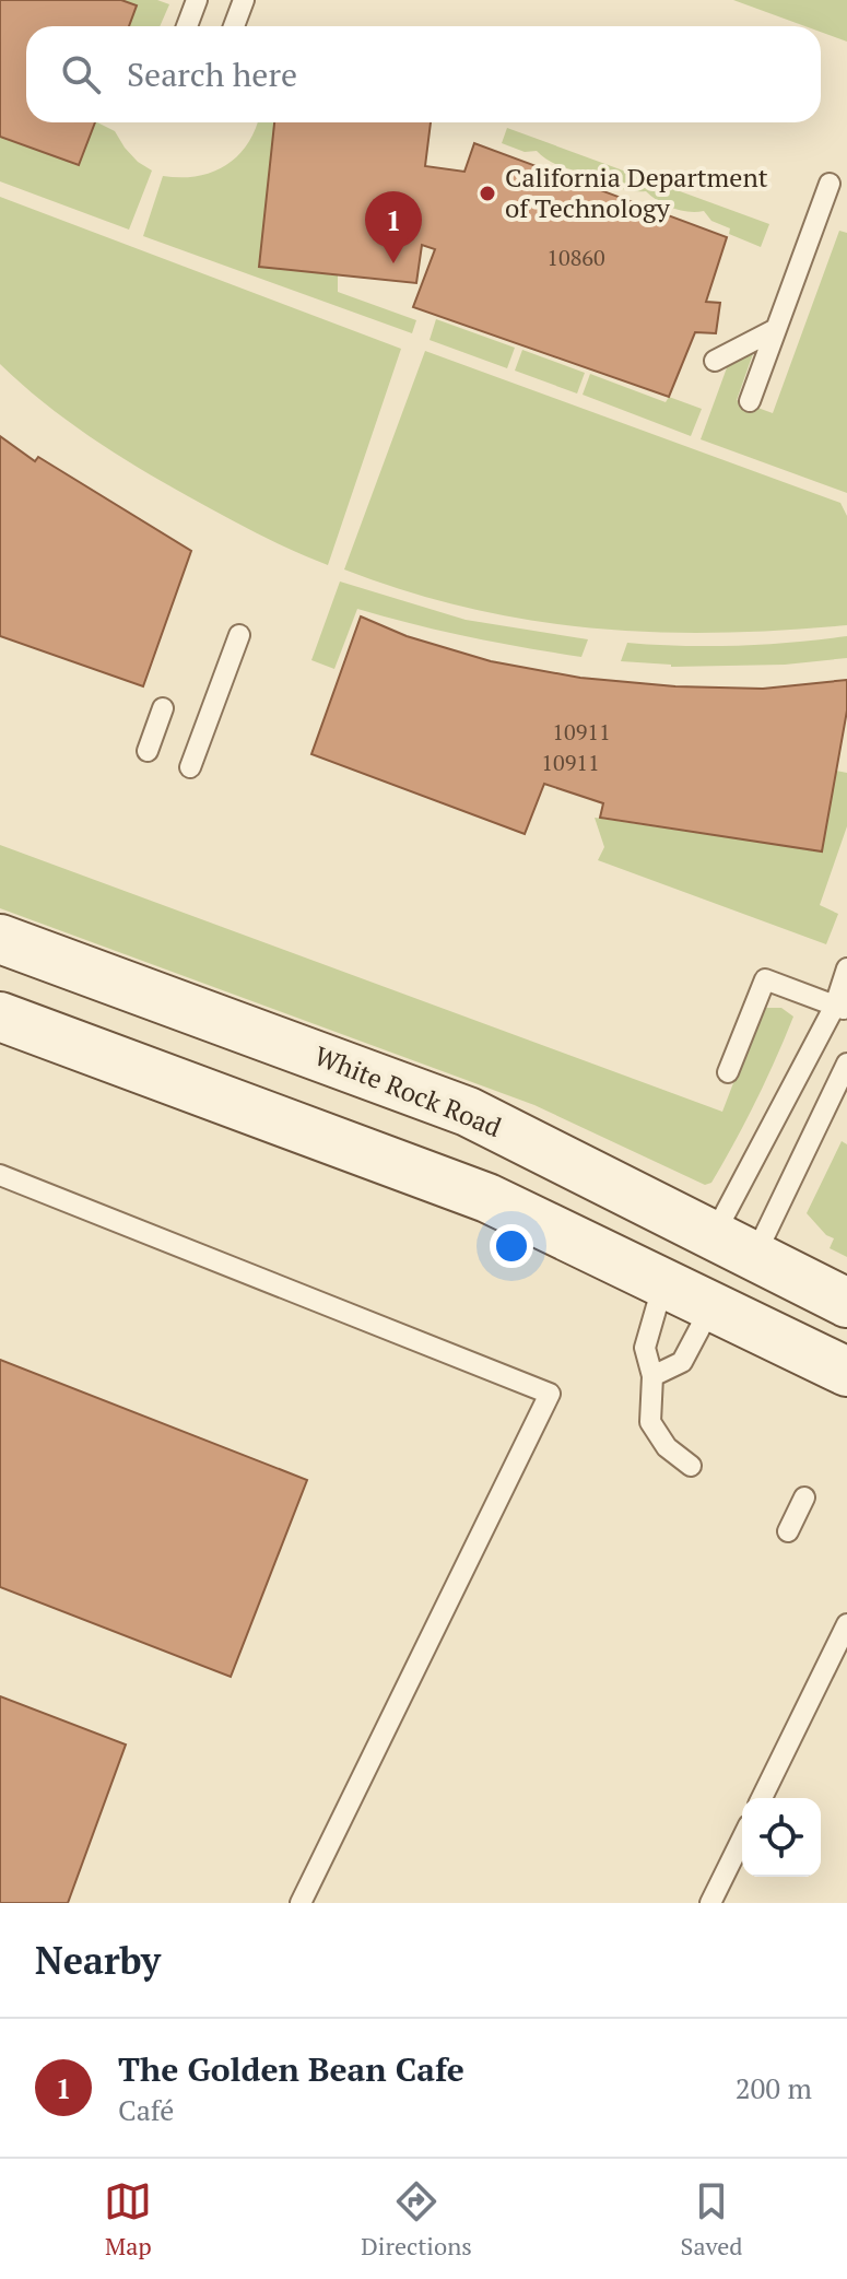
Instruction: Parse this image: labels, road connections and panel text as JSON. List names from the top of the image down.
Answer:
{
  "streets": {
    "main road": ["White Rock Road"]
  },
  "places": ["California Department of Technology"],
  "house_numbers": ["10860", "10911", "10911"],
  "page": {
    "search": "Search here",
    "pins": "1",
    "heading": "Nearby",
    "list": [
      {
        "mark": "1",
        "name": "The Golden Bean Cafe",
        "note": "Café",
        "value": "200 m"
      }
    ],
    "nav": ["Map", "Directions", "Saved"]
  }
}
